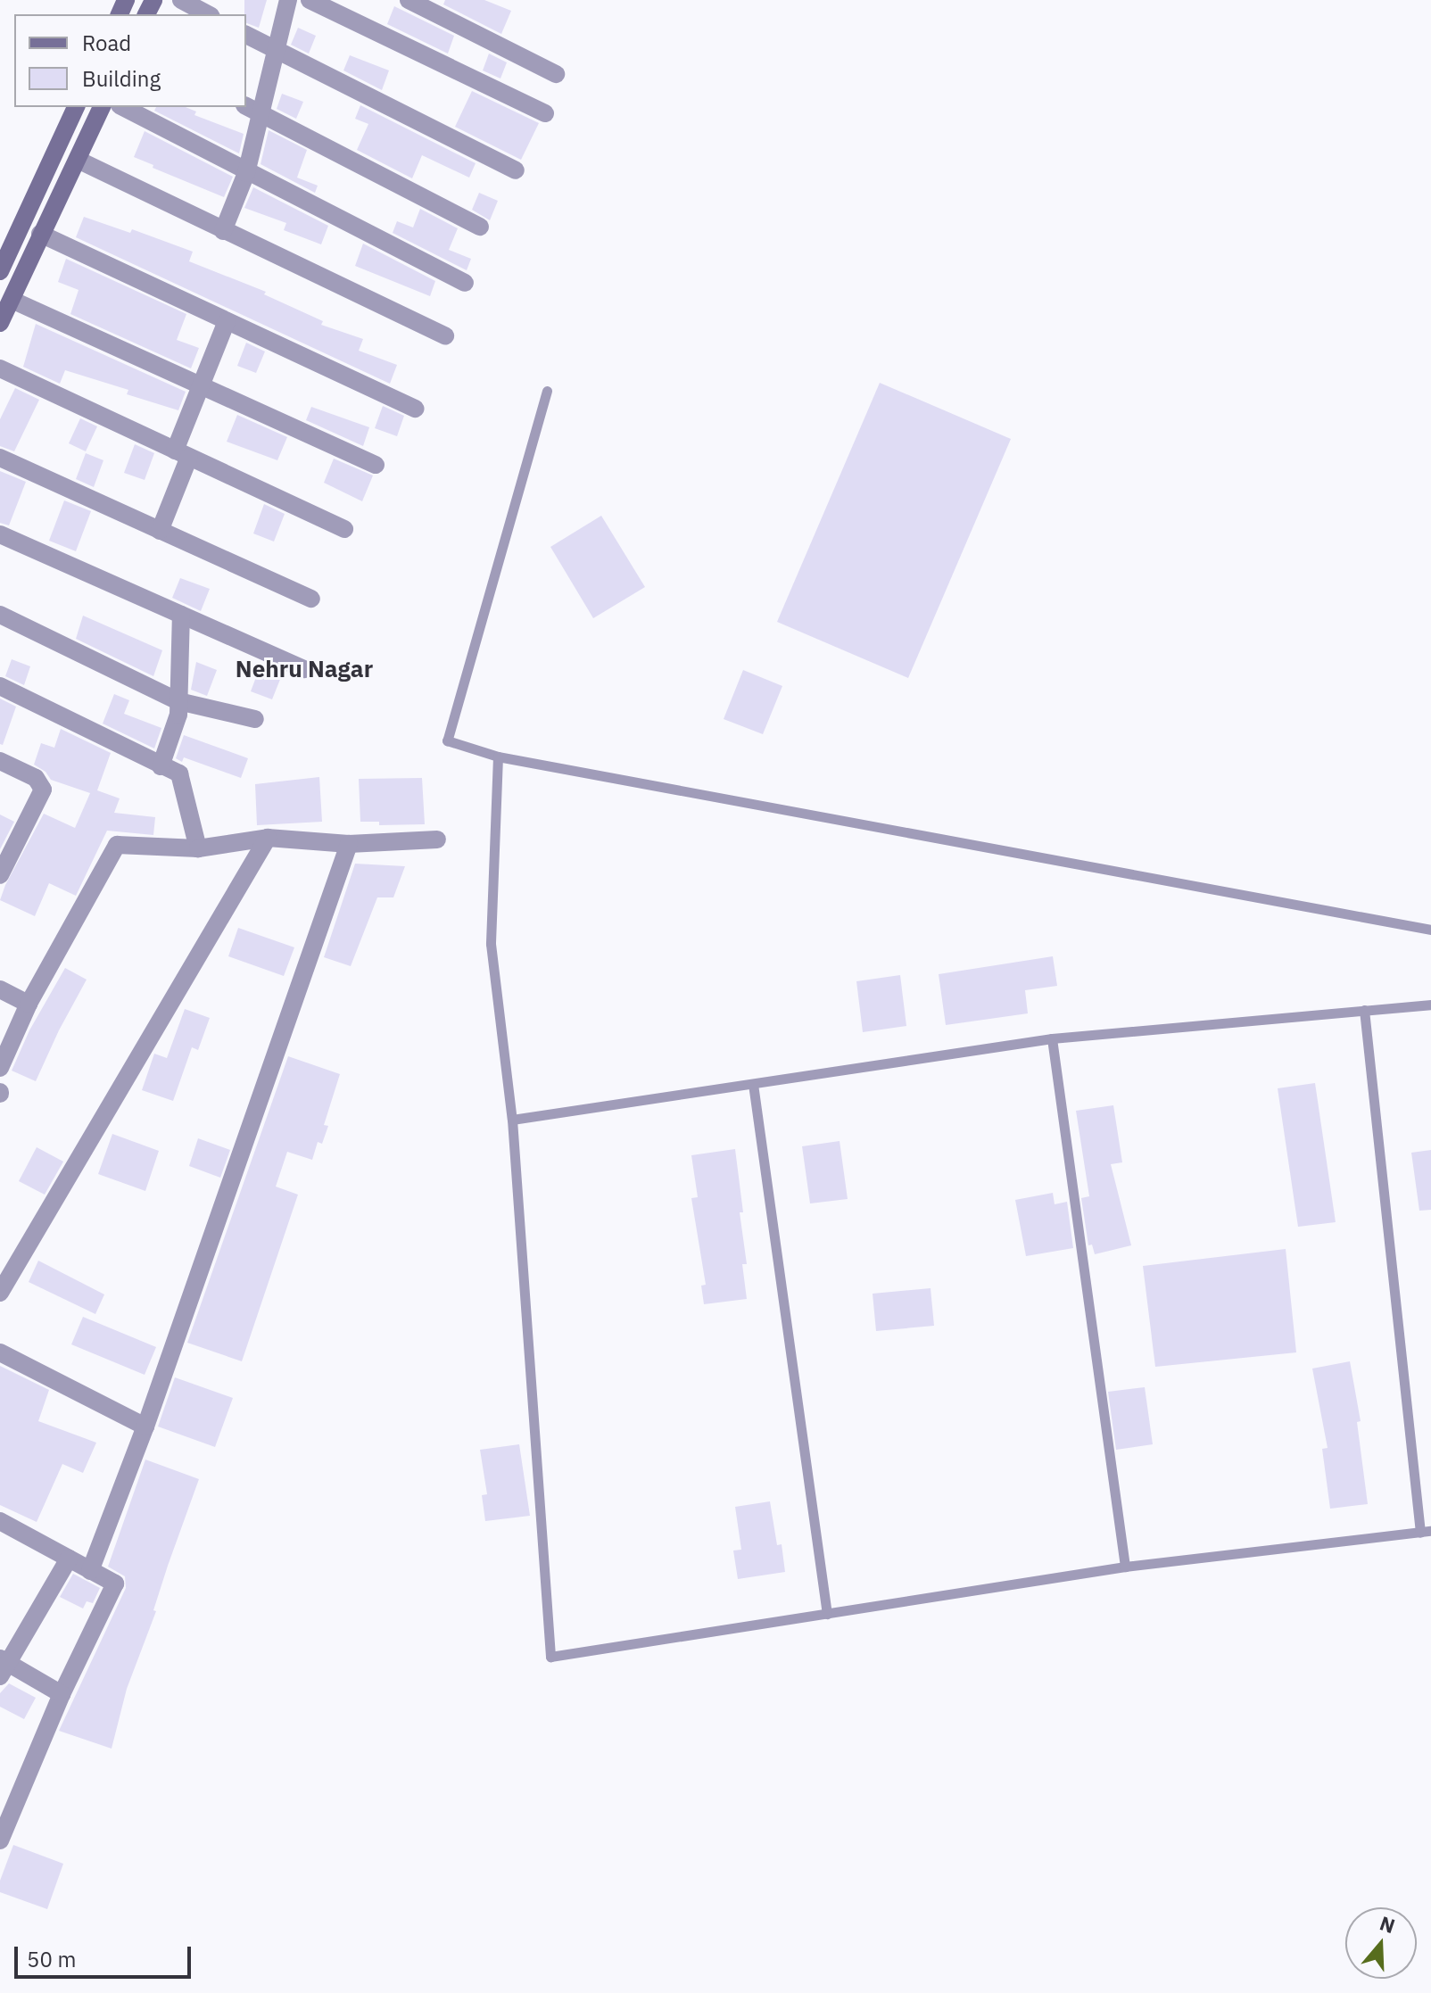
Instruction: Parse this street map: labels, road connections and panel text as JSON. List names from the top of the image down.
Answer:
{
  "districts": ["Nehru Nagar"],
  "legend": ["Road", "Building"],
  "scale_bar": "50 m",
  "north": "top"
}
